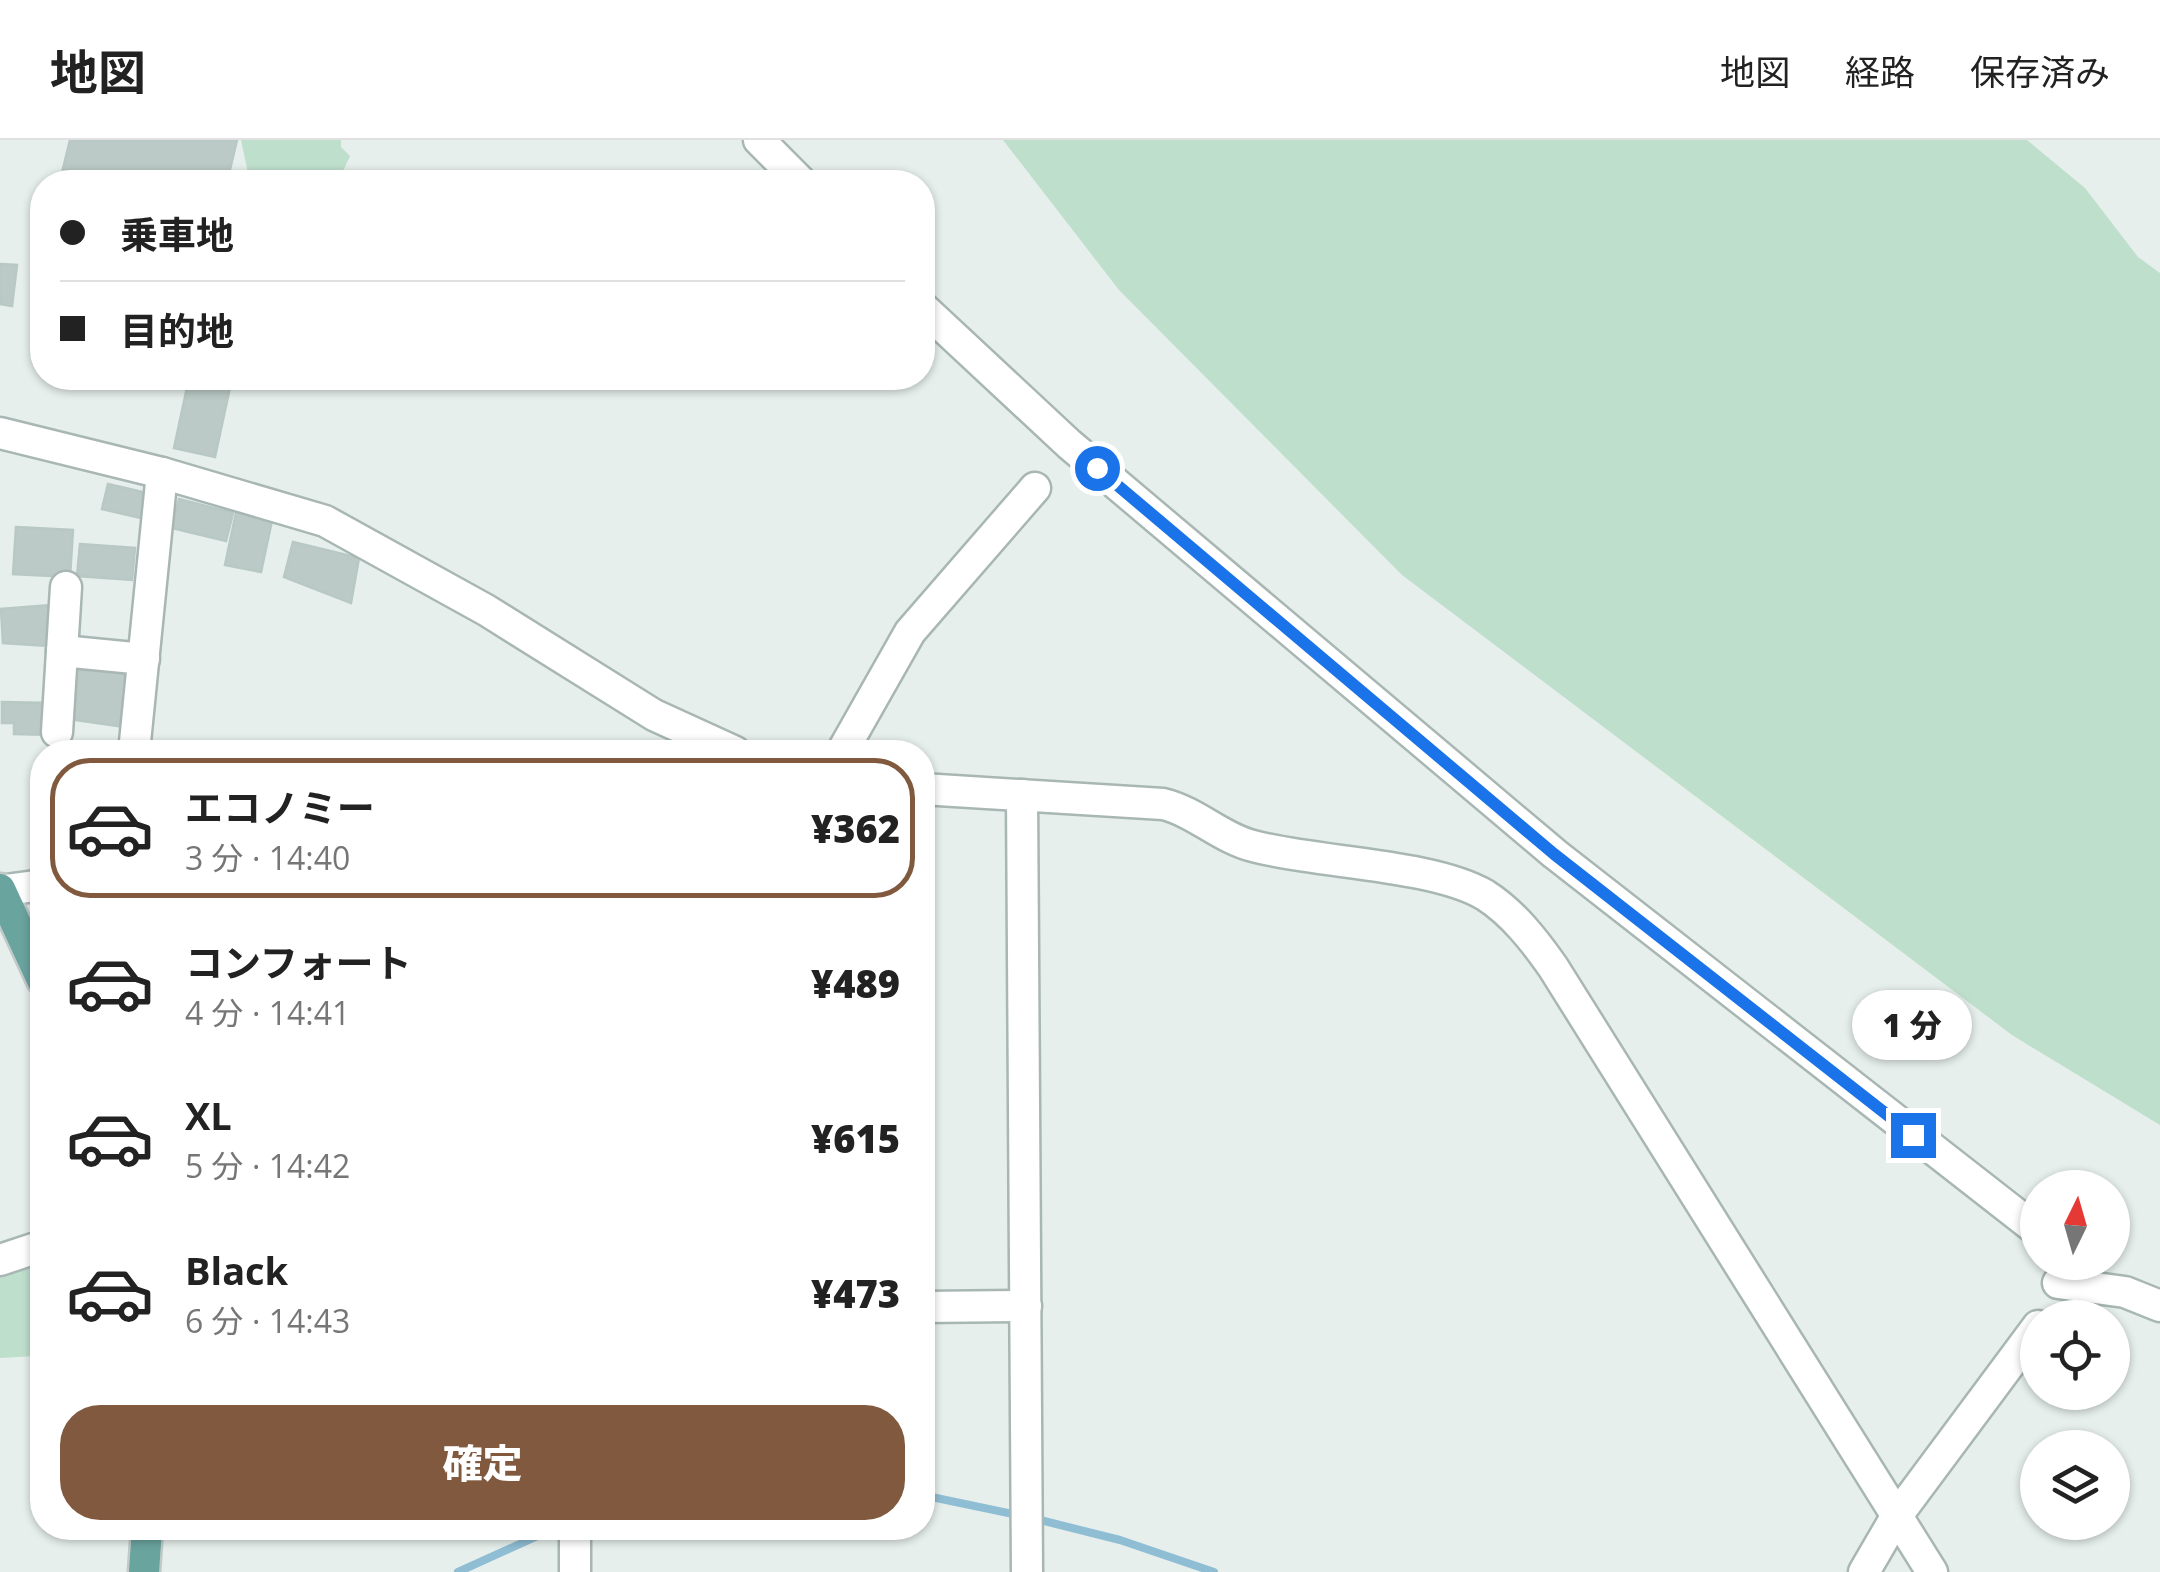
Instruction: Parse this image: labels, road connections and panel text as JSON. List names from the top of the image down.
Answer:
{
  "north": "top",
  "page": {
    "header": "地図",
    "nav": ["地図", "経路", "保存済み"],
    "banner": ["乗車地", "目的地"],
    "list": [
      {
        "name": "エコノミー",
        "note": "3 分 · 14:40",
        "value": "¥362"
      },
      {
        "name": "コンフォート",
        "note": "4 分 · 14:41",
        "value": "¥489"
      },
      {
        "name": "XL",
        "note": "5 分 · 14:42",
        "value": "¥615"
      },
      {
        "name": "Black",
        "note": "6 分 · 14:43",
        "value": "¥473"
      }
    ],
    "bubble": "1 分",
    "buttons": "確定"
  }
}
